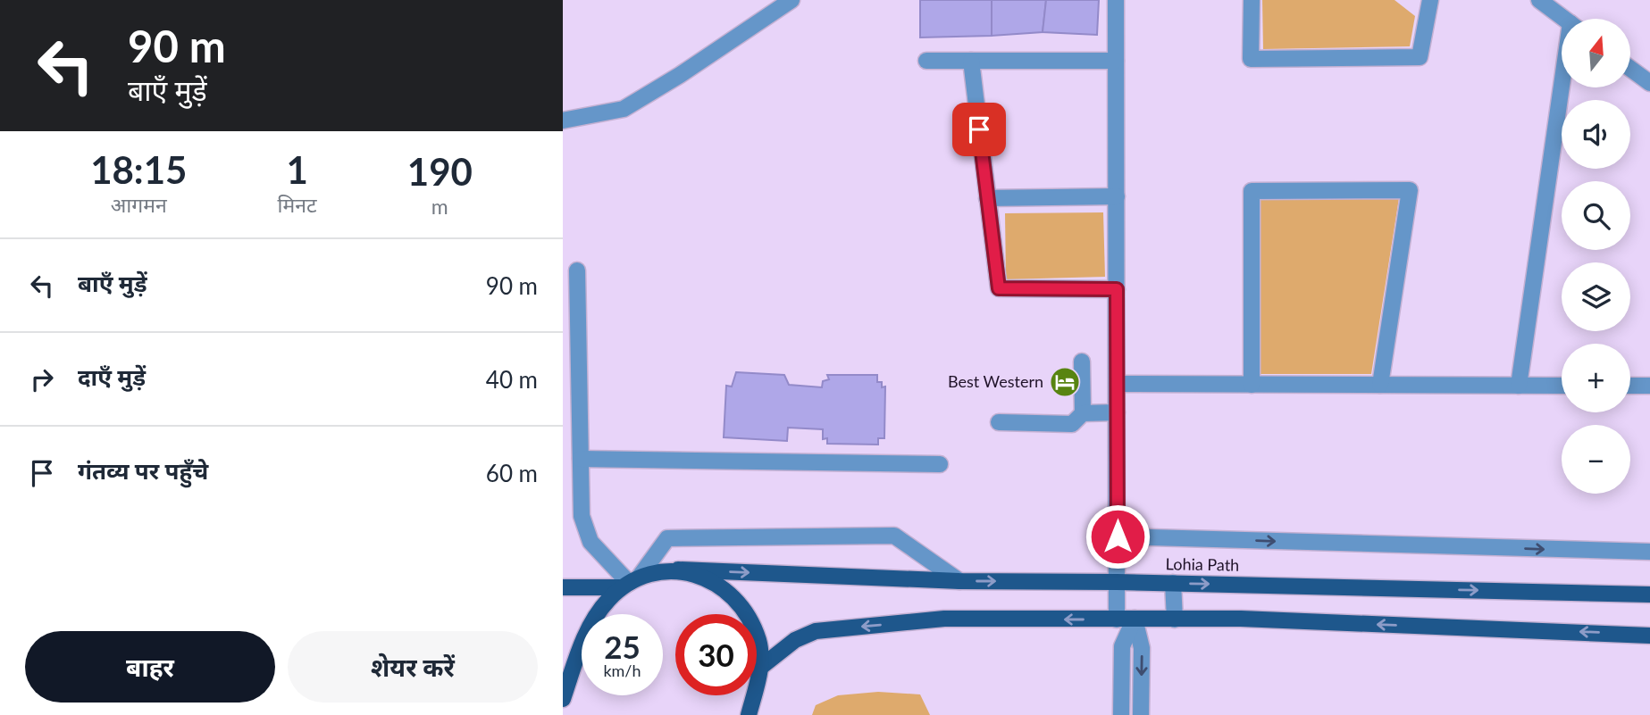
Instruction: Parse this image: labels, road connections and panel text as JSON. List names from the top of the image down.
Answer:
{
  "streets": {
    "main road": ["Lohia Path"]
  },
  "places": {
    "hotel": ["Best Western"]
  },
  "north": "top",
  "page": {
    "turn": ["90 m", "बाएँ मुड़ें"],
    "map_buttons": ["+", "−"],
    "eta": [
      "18:15",
      "आगमन",
      "1",
      "मिनट",
      "190",
      "m"
    ],
    "list": [
      {
        "name": "बाएँ मुड़ें",
        "value": "90 m"
      },
      {
        "name": "दाएँ मुड़ें",
        "value": "40 m"
      },
      {
        "name": "गंतव्य पर पहुँचे",
        "value": "60 m"
      }
    ],
    "speed": "25 km/h",
    "limit": "30",
    "buttons": ["बाहर", "शेयर करें"]
  }
}
